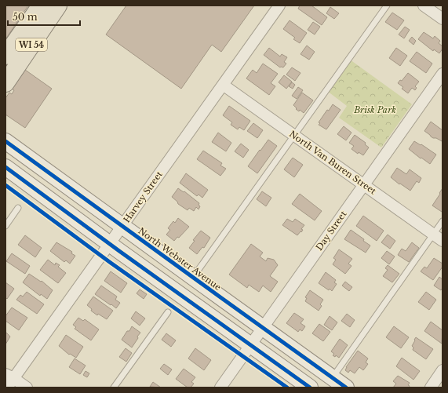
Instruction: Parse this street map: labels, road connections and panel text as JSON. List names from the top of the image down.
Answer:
{
  "streets": {
    "main road": ["WI 54", "North Webster Avenue"],
    "street": ["North Van Buren Street", "Harvey Street", "Day Street"]
  },
  "crossings": [
    ["North Van Buren Street", "Harvey Street"],
    ["North Van Buren Street", "Day Street"],
    ["Harvey Street", "North Webster Avenue"],
    ["Day Street", "North Webster Avenue"]
  ],
  "parks": ["Brisk Park"],
  "scale_bar": "50 m"
}
